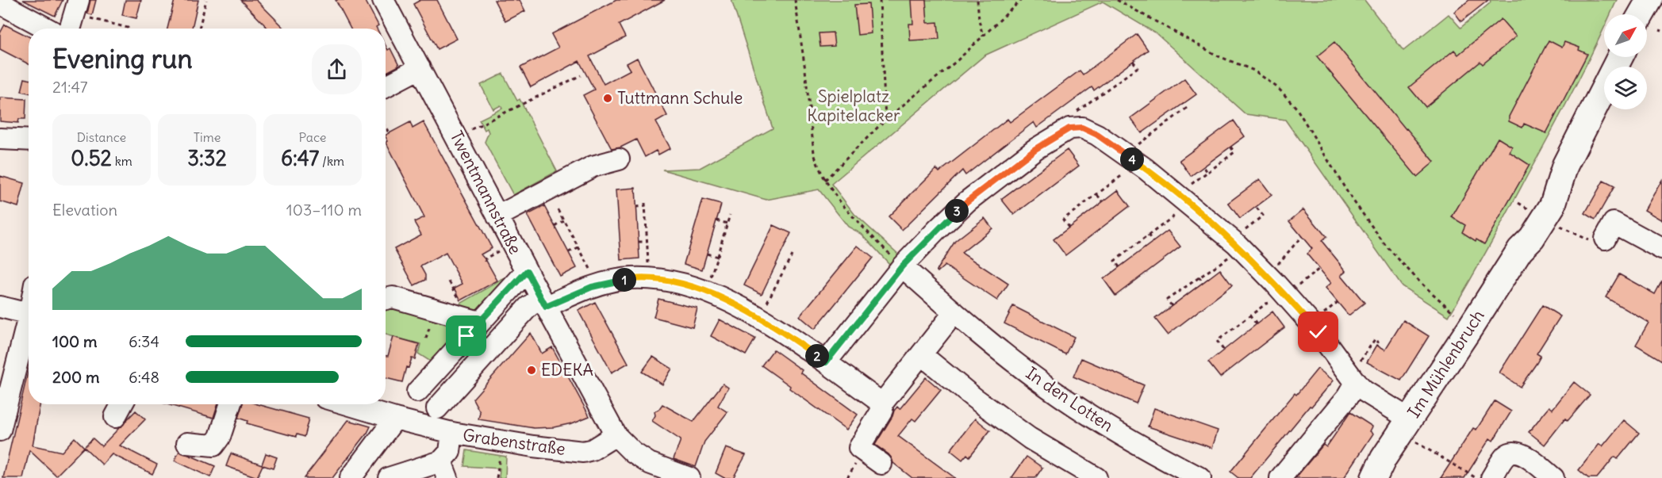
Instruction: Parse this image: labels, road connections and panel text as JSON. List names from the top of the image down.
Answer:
{
  "streets": {
    "main road": ["Im Mühlenbruch"],
    "street": ["Twentmannstraße", "In den Lotten", "Grabenstraße"]
  },
  "crossings": [
    ["Twentmannstraße", "Grabenstraße"]
  ],
  "parks": ["Spielplatz Kapitelacker"],
  "places": ["Tuttmann Schule", "EDEKA"],
  "north": "top right",
  "page": {
    "heading": ["Evening run", "21:47"],
    "stats": [
      ["Distance", "0.52 km"],
      ["Time", "3:32"],
      ["Pace", "6:47 /km"]
    ],
    "pins": [
      "4",
      "3",
      "1",
      "2"
    ],
    "chart": ["Elevation", "103–110 m"],
    "list": [
      {
        "name": "100 m",
        "note": "6:34"
      },
      {
        "name": "200 m",
        "note": "6:48"
      }
    ]
  }
}
